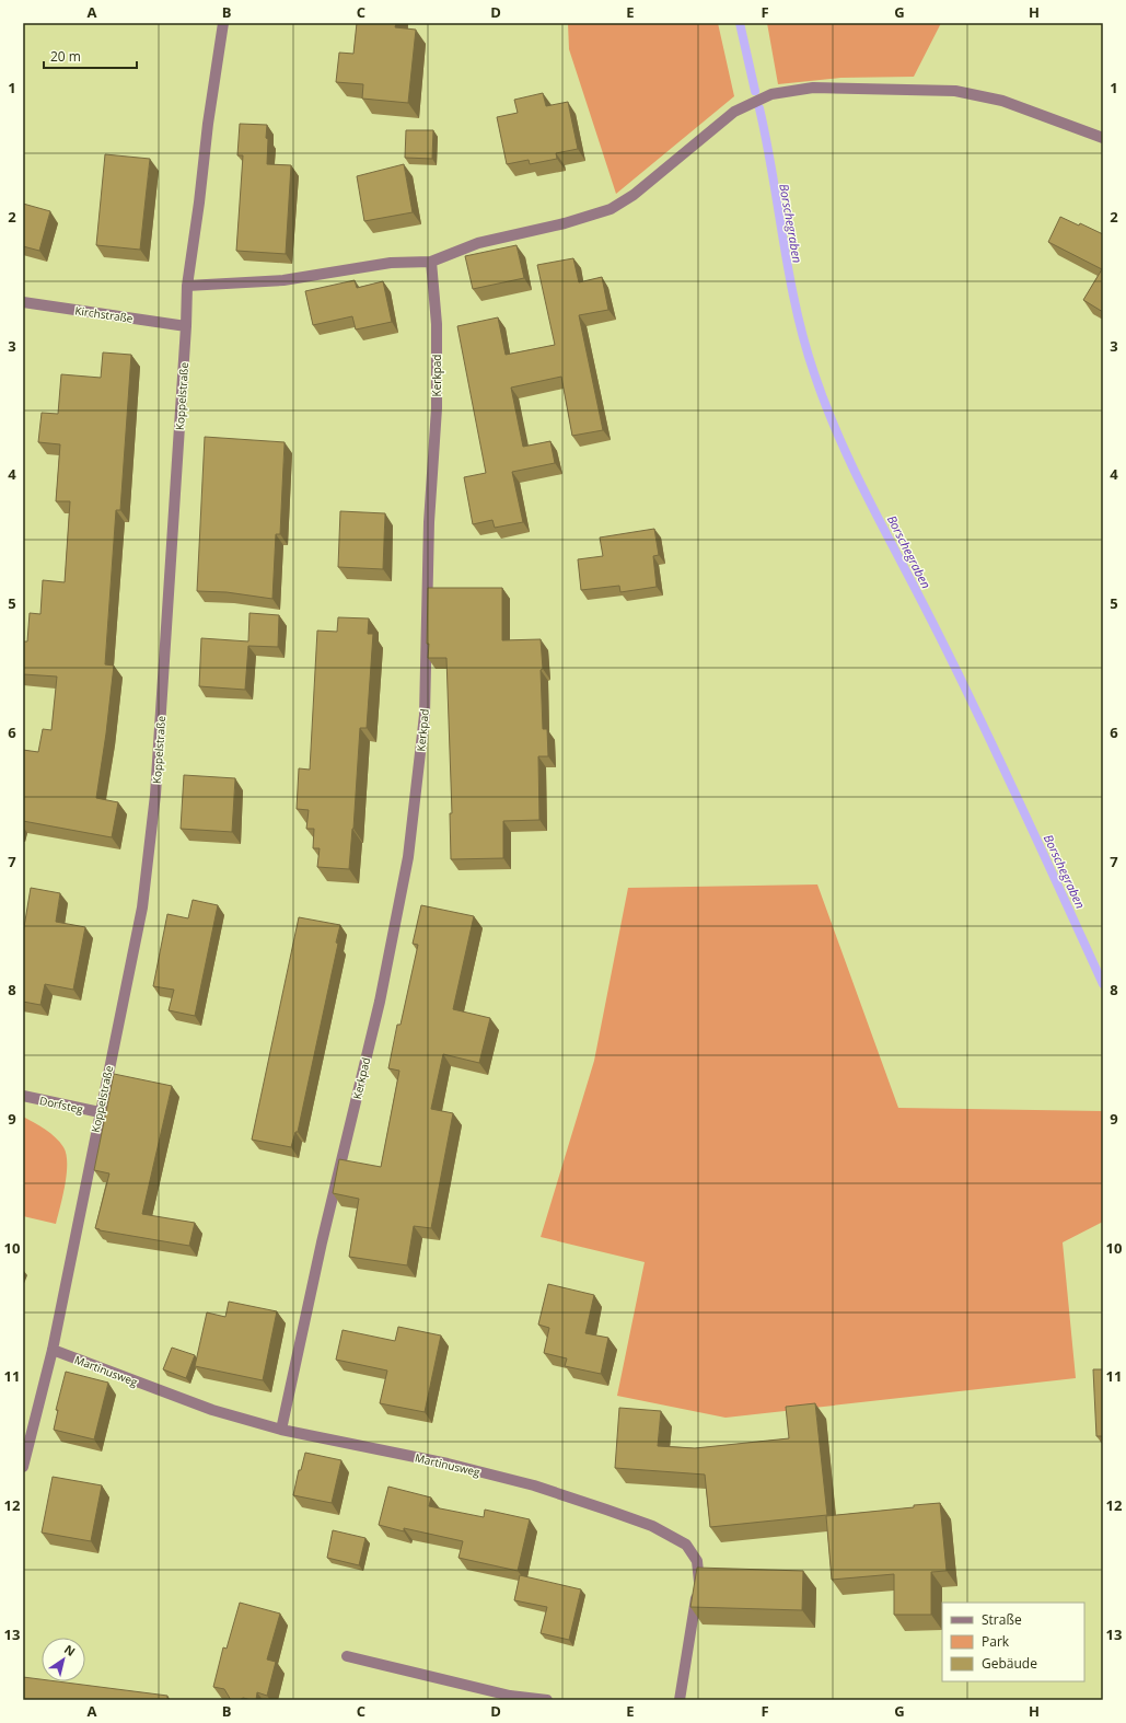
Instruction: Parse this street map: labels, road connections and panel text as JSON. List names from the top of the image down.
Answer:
{
  "streets": {
    "street": [
      "Kirchstraße",
      "Kerkpad",
      "Koppelstraße",
      "Dorfsteg",
      "Martinusweg"
    ]
  },
  "crossings": [
    ["Kirchstraße", "Koppelstraße"],
    ["Kerkpad", "Martinusweg"],
    ["Koppelstraße", "Dorfsteg"],
    ["Koppelstraße", "Martinusweg"]
  ],
  "water": ["Borschegraben"],
  "legend": ["Straße", "Park", "Gebäude"],
  "scale_bar": "20 m",
  "north": "top right",
  "grid": {
    "columns": [
      "A",
      "B",
      "C",
      "D",
      "E",
      "F",
      "G",
      "H"
    ],
    "rows": [
      "1",
      "2",
      "3",
      "4",
      "5",
      "6",
      "7",
      "8",
      "9",
      "10",
      "11",
      "12",
      "13"
    ]
  }
}
